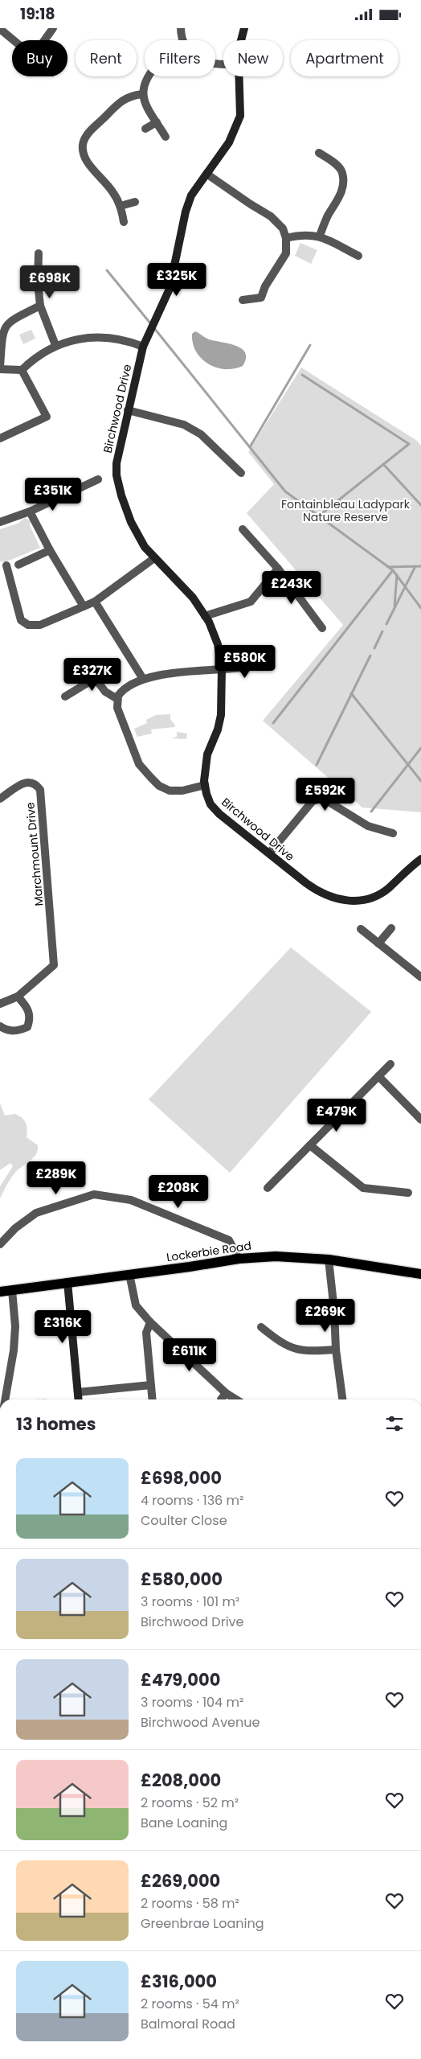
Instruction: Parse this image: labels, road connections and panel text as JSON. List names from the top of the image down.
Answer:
{
  "streets": {
    "main road": ["Lockerbie Road"],
    "street": ["Birchwood Drive", "Marchmount Drive"]
  },
  "parks": ["Fontainbleau Ladypark Nature Reserve"],
  "page": {
    "status": "19:18",
    "chip": [
      "Buy",
      "Rent",
      "Filters",
      "New",
      "Apartment"
    ],
    "price": [
      "£325K",
      "£698K",
      "£351K",
      "£243K",
      "£580K",
      "£327K",
      "£592K",
      "£479K",
      "£289K",
      "£208K",
      "£269K",
      "£316K",
      "£611K"
    ],
    "heading": "13 homes",
    "list": [
      {
        "name": "£698,000",
        "note": "4 rooms · 136 m² · Coulter Close"
      },
      {
        "name": "£580,000",
        "note": "3 rooms · 101 m² · Birchwood Drive"
      },
      {
        "name": "£479,000",
        "note": "3 rooms · 104 m² · Birchwood Avenue"
      },
      {
        "name": "£208,000",
        "note": "2 rooms · 52 m² · Bane Loaning"
      },
      {
        "name": "£269,000",
        "note": "2 rooms · 58 m² · Greenbrae Loaning"
      },
      {
        "name": "£316,000",
        "note": "2 rooms · 54 m² · Balmoral Road"
      }
    ]
  }
}
